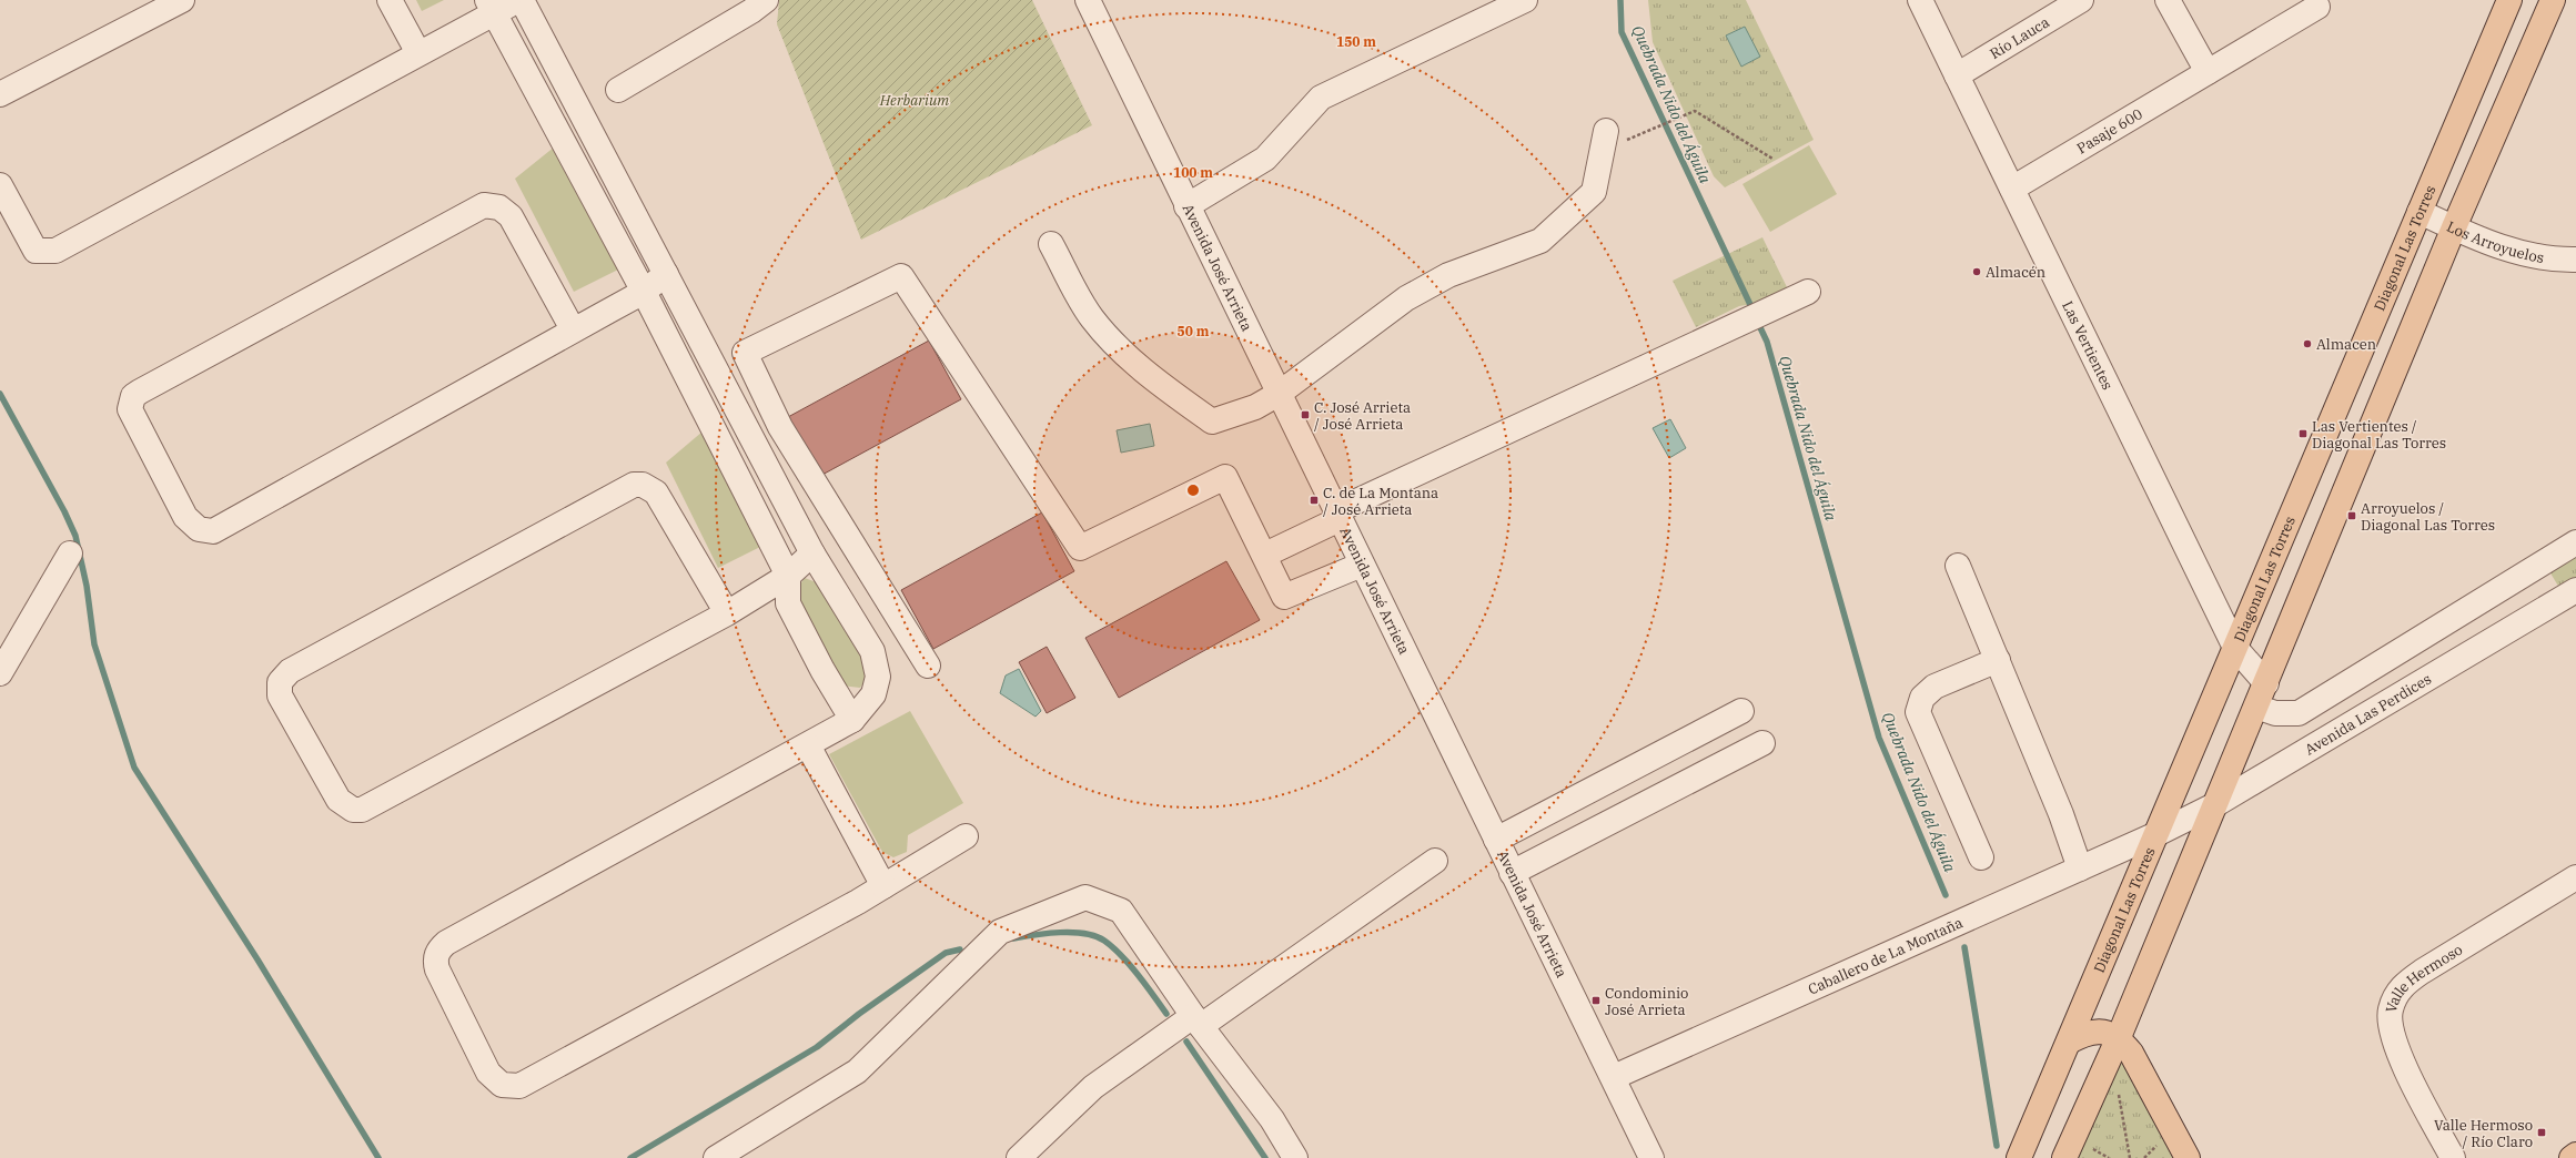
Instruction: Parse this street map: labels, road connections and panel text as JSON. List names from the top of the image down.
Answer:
{
  "streets": {
    "main road": ["Diagonal Las Torres"],
    "street": [
      "Río Lauca",
      "Pasaje 600",
      "Los Arroyuelos",
      "Avenida José Arrieta",
      "Las Vertientes",
      "Avenida Las Perdices",
      "Caballero de La Montaña",
      "Valle Hermoso"
    ]
  },
  "crossings": [
    ["Río Lauca", "Las Vertientes"],
    ["Pasaje 600", "Las Vertientes"],
    ["Los Arroyuelos", "Diagonal Las Torres"],
    ["Diagonal Las Torres", "Las Vertientes"],
    ["Diagonal Las Torres", "Avenida Las Perdices"],
    ["Diagonal Las Torres", "Caballero de La Montaña"],
    ["Avenida José Arrieta", "Caballero de La Montaña"],
    ["Avenida Las Perdices", "Caballero de La Montaña"]
  ],
  "water": ["Quebrada Nido del Águila"],
  "parks": ["Herbarium"],
  "places": {
    "other": ["Almacén", "Almacen"],
    "transit": [
      "C. José Arrieta / José Arrieta",
      "Las Vertientes / Diagonal Las Torres",
      "C. de La Montana / José Arrieta",
      "Arroyuelos / Diagonal Las Torres",
      "Condominio José Arrieta",
      "Valle Hermoso / Río Claro"
    ]
  },
  "rings": ["150 m", "100 m", "50 m"]
}
